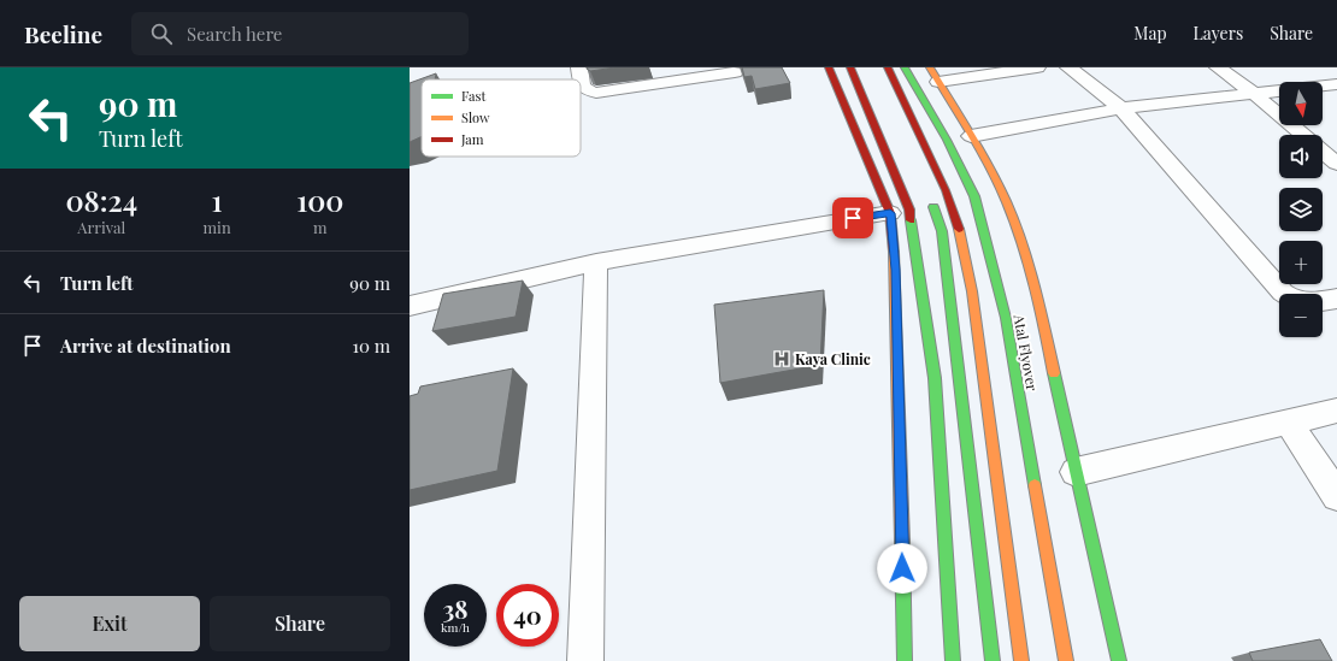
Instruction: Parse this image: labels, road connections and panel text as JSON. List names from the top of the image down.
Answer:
{
  "streets": {
    "street": ["Atal Flyover"]
  },
  "places": {
    "hospital": ["Kaya Clinic"]
  },
  "legend": ["Fast", "Slow", "Jam"],
  "north": "bottom",
  "page": {
    "header": "Beeline",
    "search": "Search here",
    "nav": ["Map", "Layers", "Share"],
    "turn": ["90 m", "Turn left"],
    "map_buttons": ["+", "−"],
    "eta": [
      "08:24",
      "Arrival",
      "1",
      "min",
      "100",
      "m"
    ],
    "list": [
      {
        "name": "Turn left",
        "value": "90 m"
      },
      {
        "name": "Arrive at destination",
        "value": "10 m"
      }
    ],
    "speed": "38 km/h",
    "limit": "40",
    "buttons": ["Exit", "Share"]
  }
}
